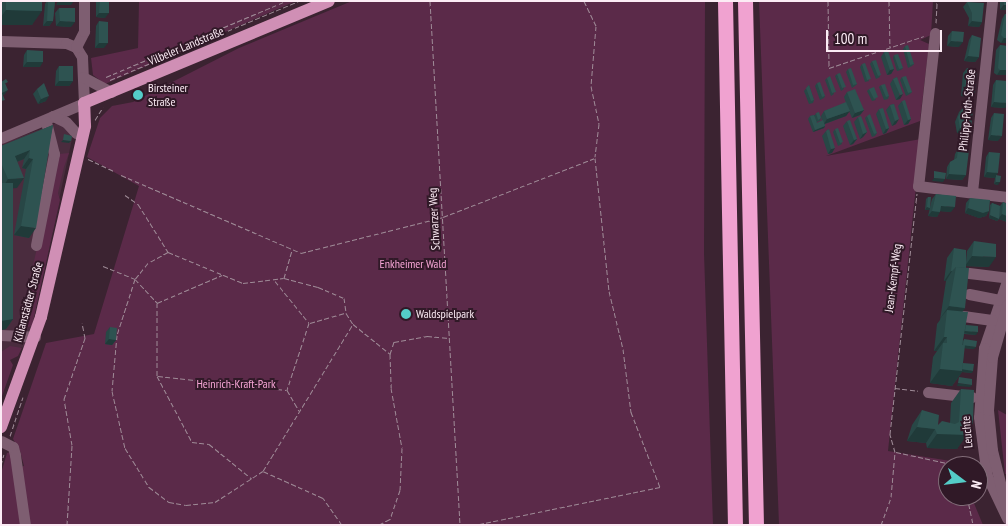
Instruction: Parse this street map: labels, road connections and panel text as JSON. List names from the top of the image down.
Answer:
{
  "streets": {
    "main road": ["Vilbeler Landstraße", "Kilianstädter Straße"],
    "street": ["Philipp-Puth-Straße", "Leuchte"],
    "path": ["Schwarzer Weg", "Jean-Kempf-Weg"]
  },
  "parks": ["Enkheimer Wald", "Heinrich-Kraft-Park"],
  "places": ["Birsteiner Straße", "Waldspielpark"],
  "scale_bar": "100 m",
  "north": "right"
}
